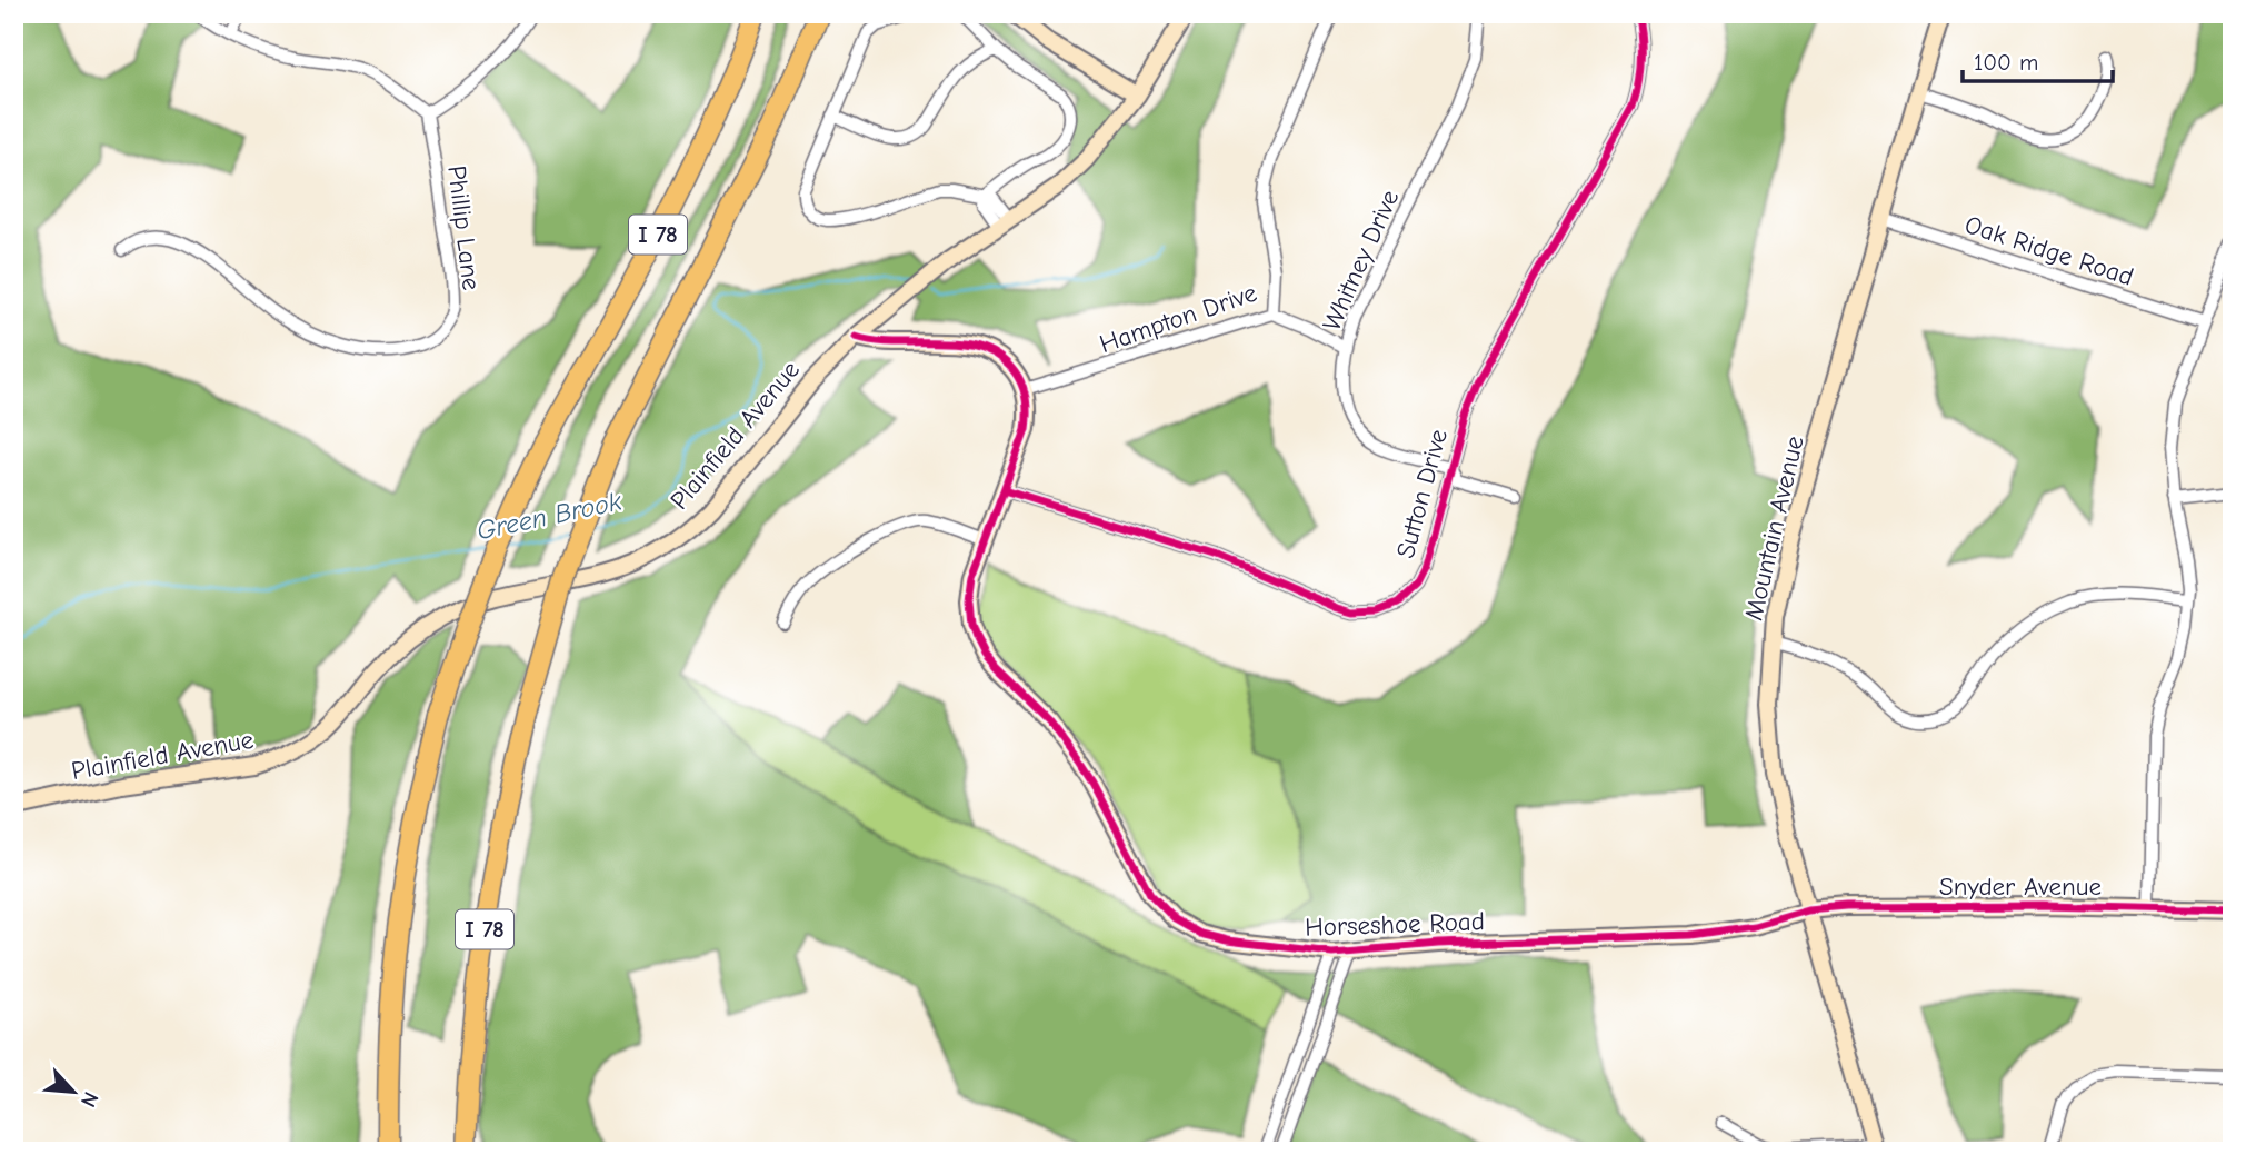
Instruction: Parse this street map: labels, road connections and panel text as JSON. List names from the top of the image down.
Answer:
{
  "streets": {
    "highway": ["I 78"],
    "main road": [
      "Plainfield Avenue",
      "Mountain Avenue",
      "Snyder Avenue",
      "Horseshoe Road"
    ],
    "street": [
      "Phillip Lane",
      "Oak Ridge Road",
      "Whitney Drive",
      "Hampton Drive",
      "Sutton Drive"
    ]
  },
  "crossings": [
    ["Oak Ridge Road", "Mountain Avenue"],
    ["Whitney Drive", "Sutton Drive"],
    ["Hampton Drive", "Horseshoe Road"],
    ["Sutton Drive", "Horseshoe Road"],
    ["Mountain Avenue", "Snyder Avenue"],
    ["Mountain Avenue", "Horseshoe Road"],
    ["Snyder Avenue", "Horseshoe Road"]
  ],
  "water": ["Green Brook"],
  "scale_bar": "100 m",
  "north": "bottom right"
}
